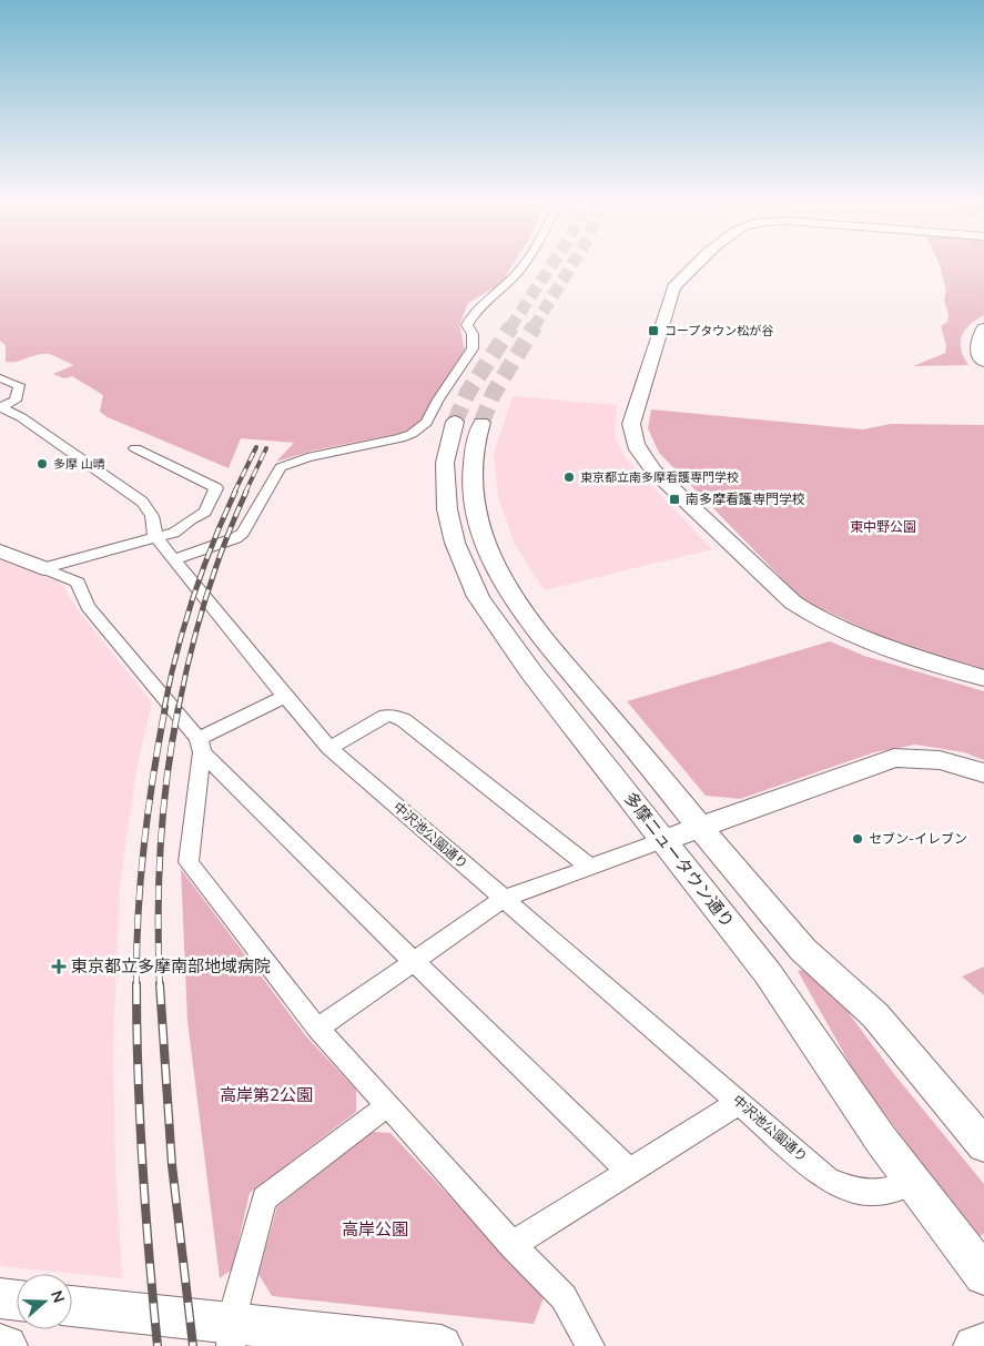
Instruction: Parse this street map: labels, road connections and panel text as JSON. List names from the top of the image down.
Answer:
{
  "streets": {
    "main road": ["多摩ニュータウン通り"],
    "street": ["中沢池公園通り"]
  },
  "crossings": [
    ["中沢池公園通り", "多摩ニュータウン通り"]
  ],
  "parks": ["東中野公園", "高岸第2公園", "高岸公園"],
  "places": {
    "transit": ["コープタウン松が谷", "南多摩看護専門学校"],
    "other": ["多摩 山晴", "東京都立南多摩看護専門学校", "セブン-イレブン"],
    "health": ["東京都立多摩南部地域病院"]
  },
  "north": "right"
}
